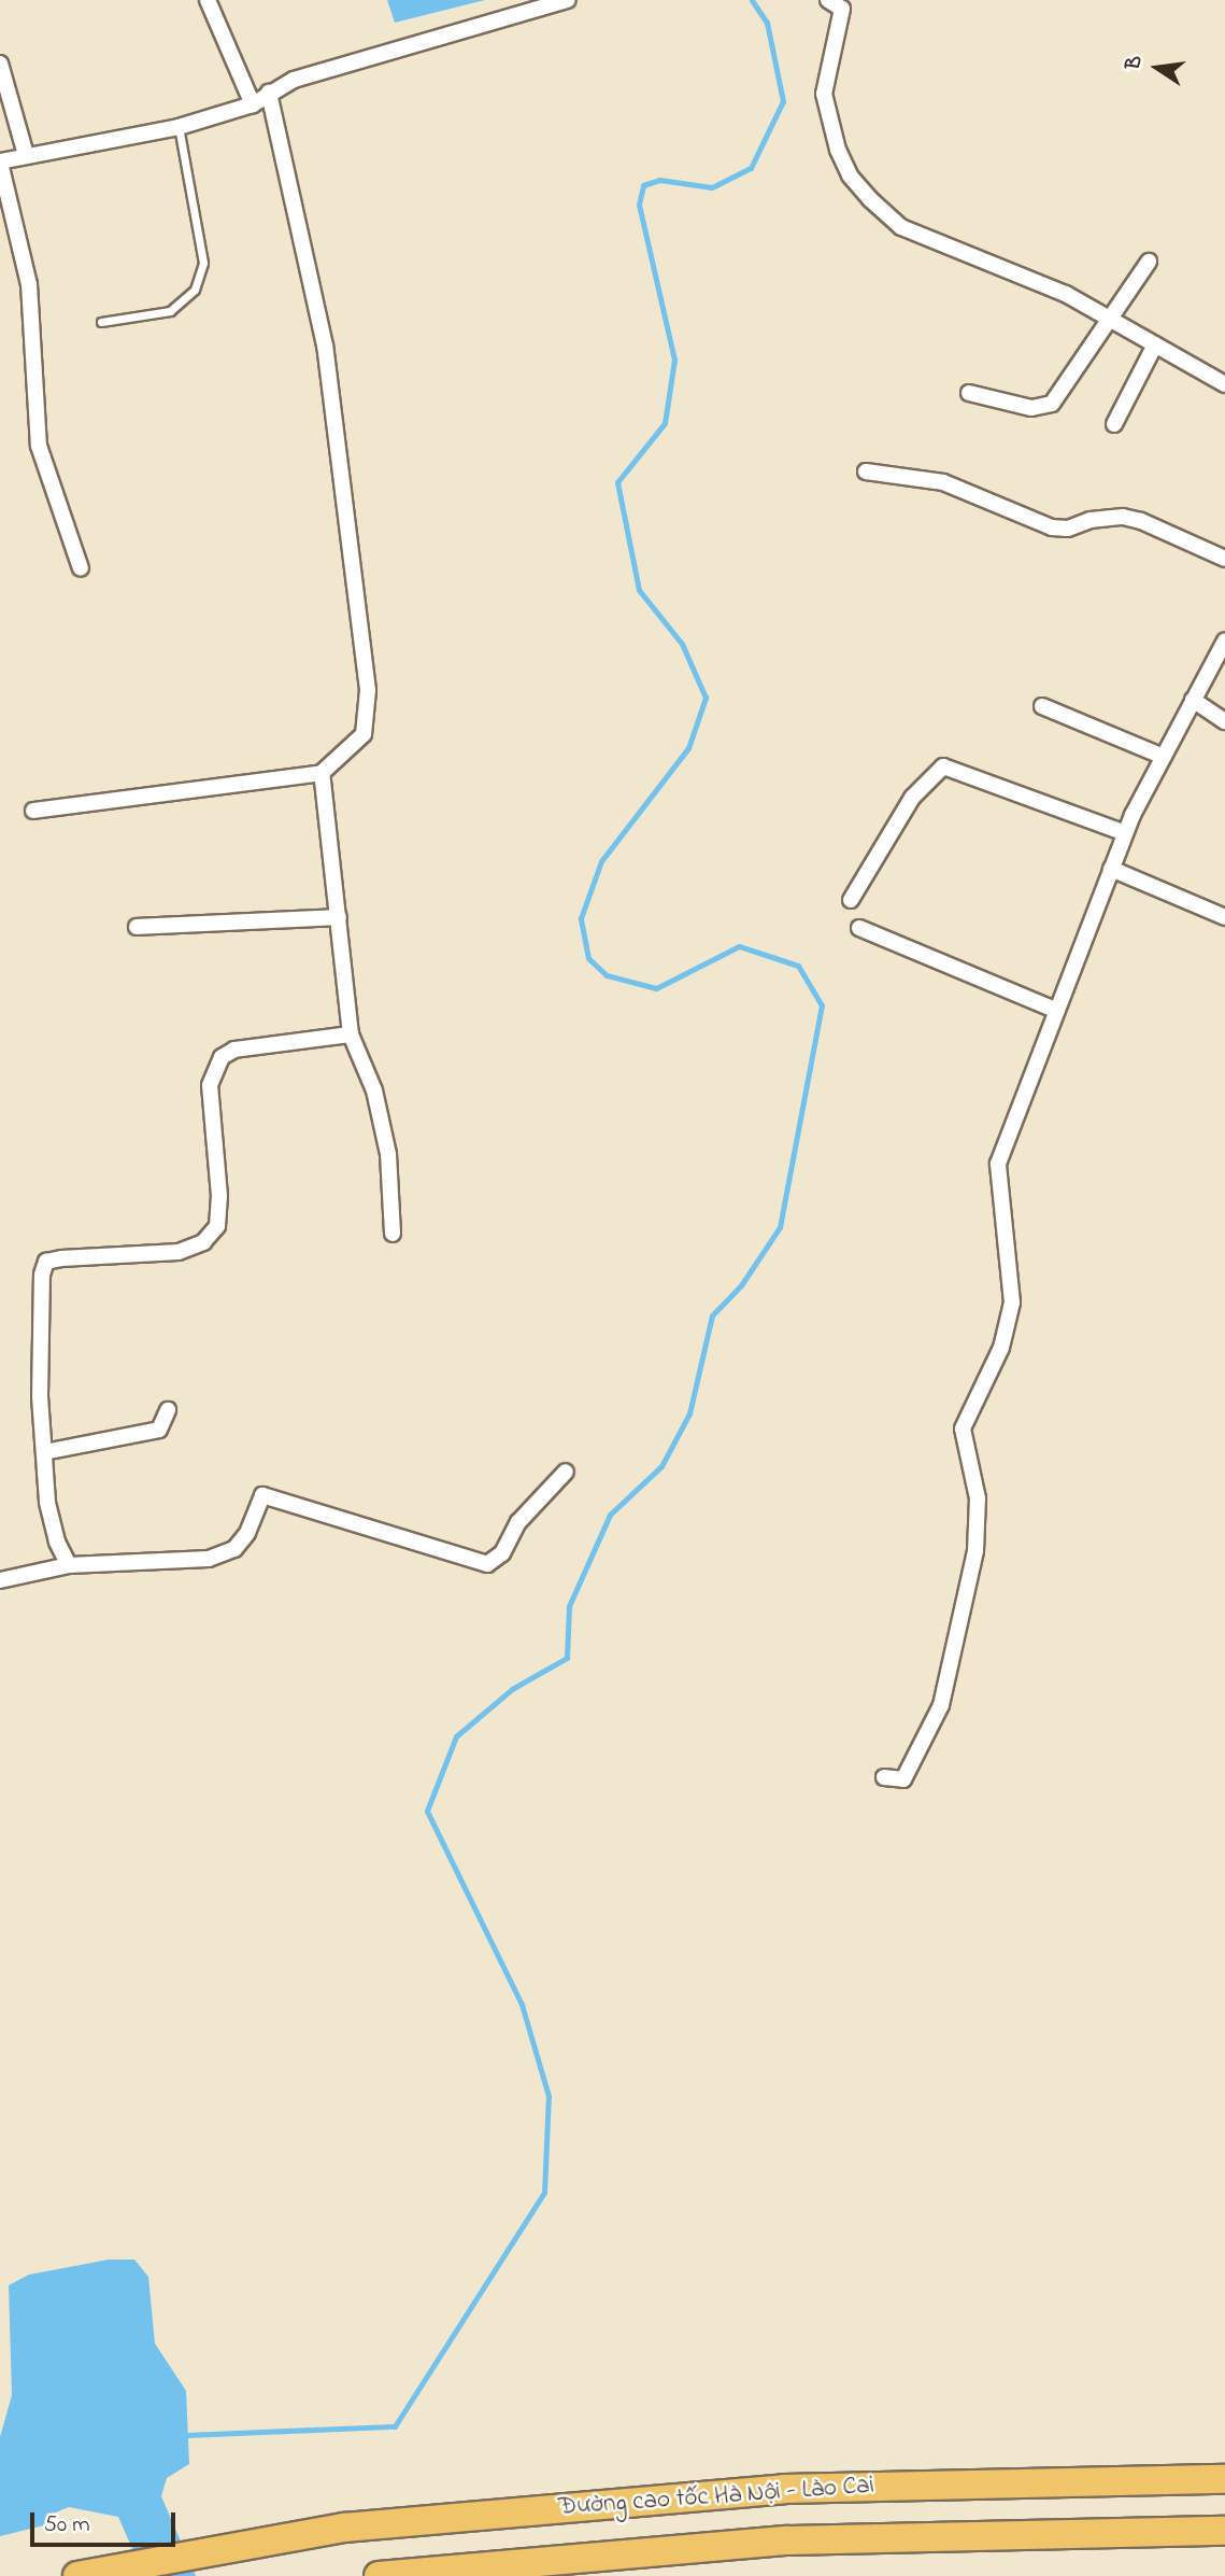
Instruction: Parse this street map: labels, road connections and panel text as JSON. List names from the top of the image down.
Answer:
{
  "streets": {
    "highway": ["Đường cao tốc Hà Nội - Lào Cai"]
  },
  "scale_bar": "50 m",
  "north": "left"
}
